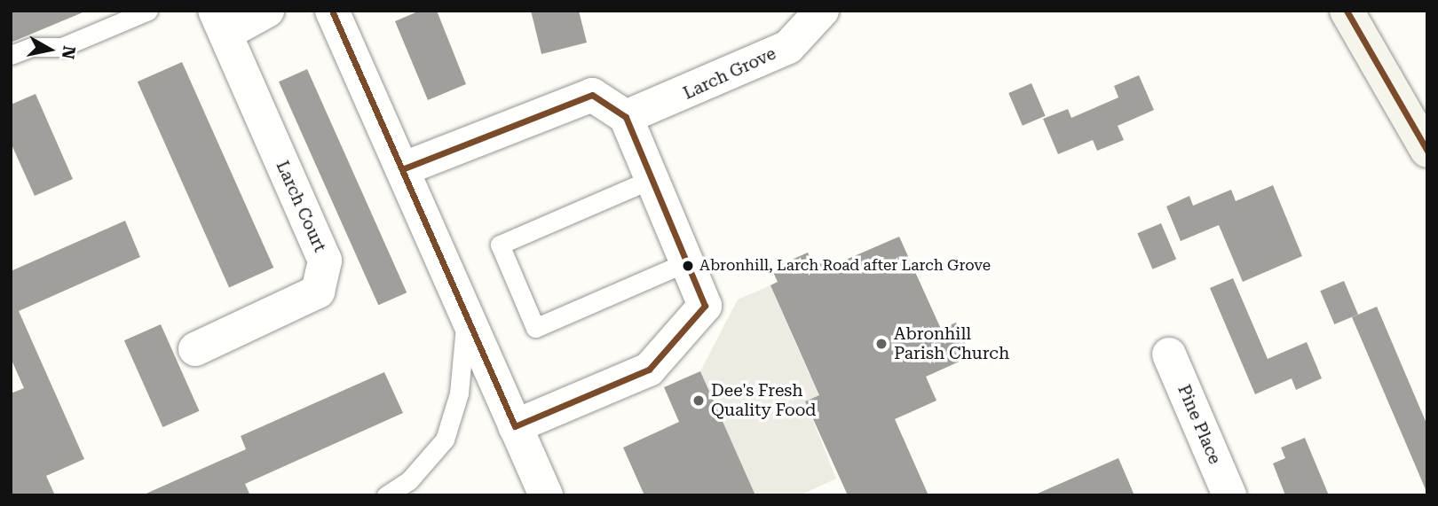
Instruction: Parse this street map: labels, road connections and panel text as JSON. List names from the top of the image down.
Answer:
{
  "streets": {
    "street": ["Larch Grove", "Larch Court", "Pine Place"]
  },
  "places": ["Abronhill, Larch Road after Larch Grove", "Abronhill Parish Church", "Dee's Fresh Quality Food"],
  "north": "right"
}
